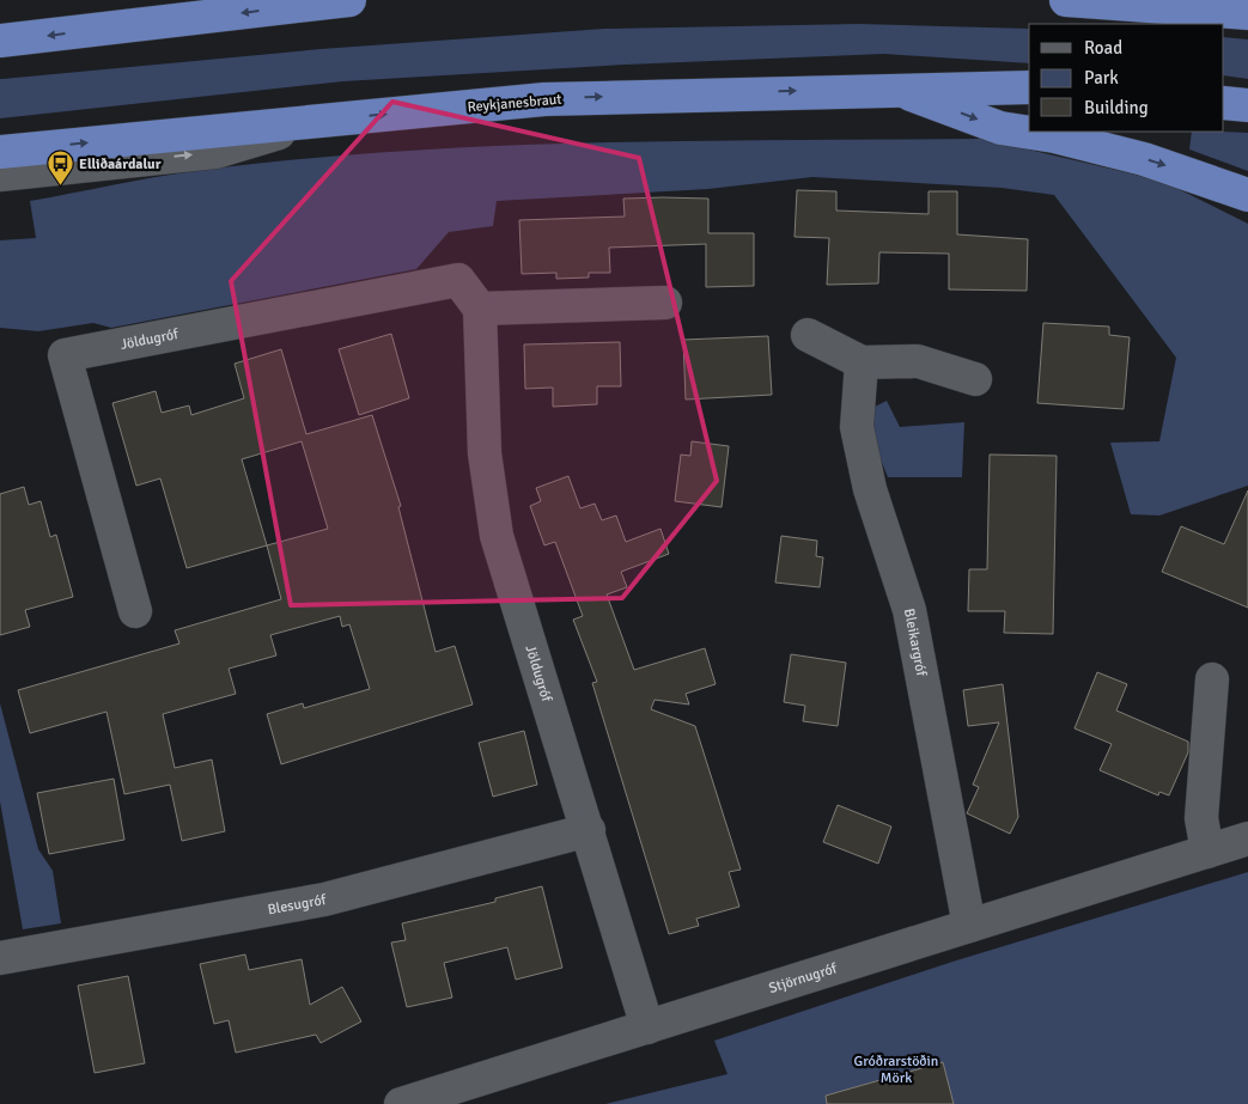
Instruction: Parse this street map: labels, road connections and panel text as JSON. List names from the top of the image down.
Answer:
{
  "streets": {
    "highway": ["Reykjanesbraut"],
    "street": [
      "Jöldugróf",
      "Bleikargróf",
      "Blesugróf",
      "Stjörnugróf"
    ]
  },
  "crossings": [
    ["Jöldugróf", "Blesugróf"],
    ["Jöldugróf", "Stjörnugróf"],
    ["Bleikargróf", "Stjörnugróf"]
  ],
  "parks": ["Gróðrarstöðin Mörk"],
  "places": {
    "bus stop": ["Elliðaárdalur"]
  },
  "legend": ["Road", "Park", "Building"]
}
